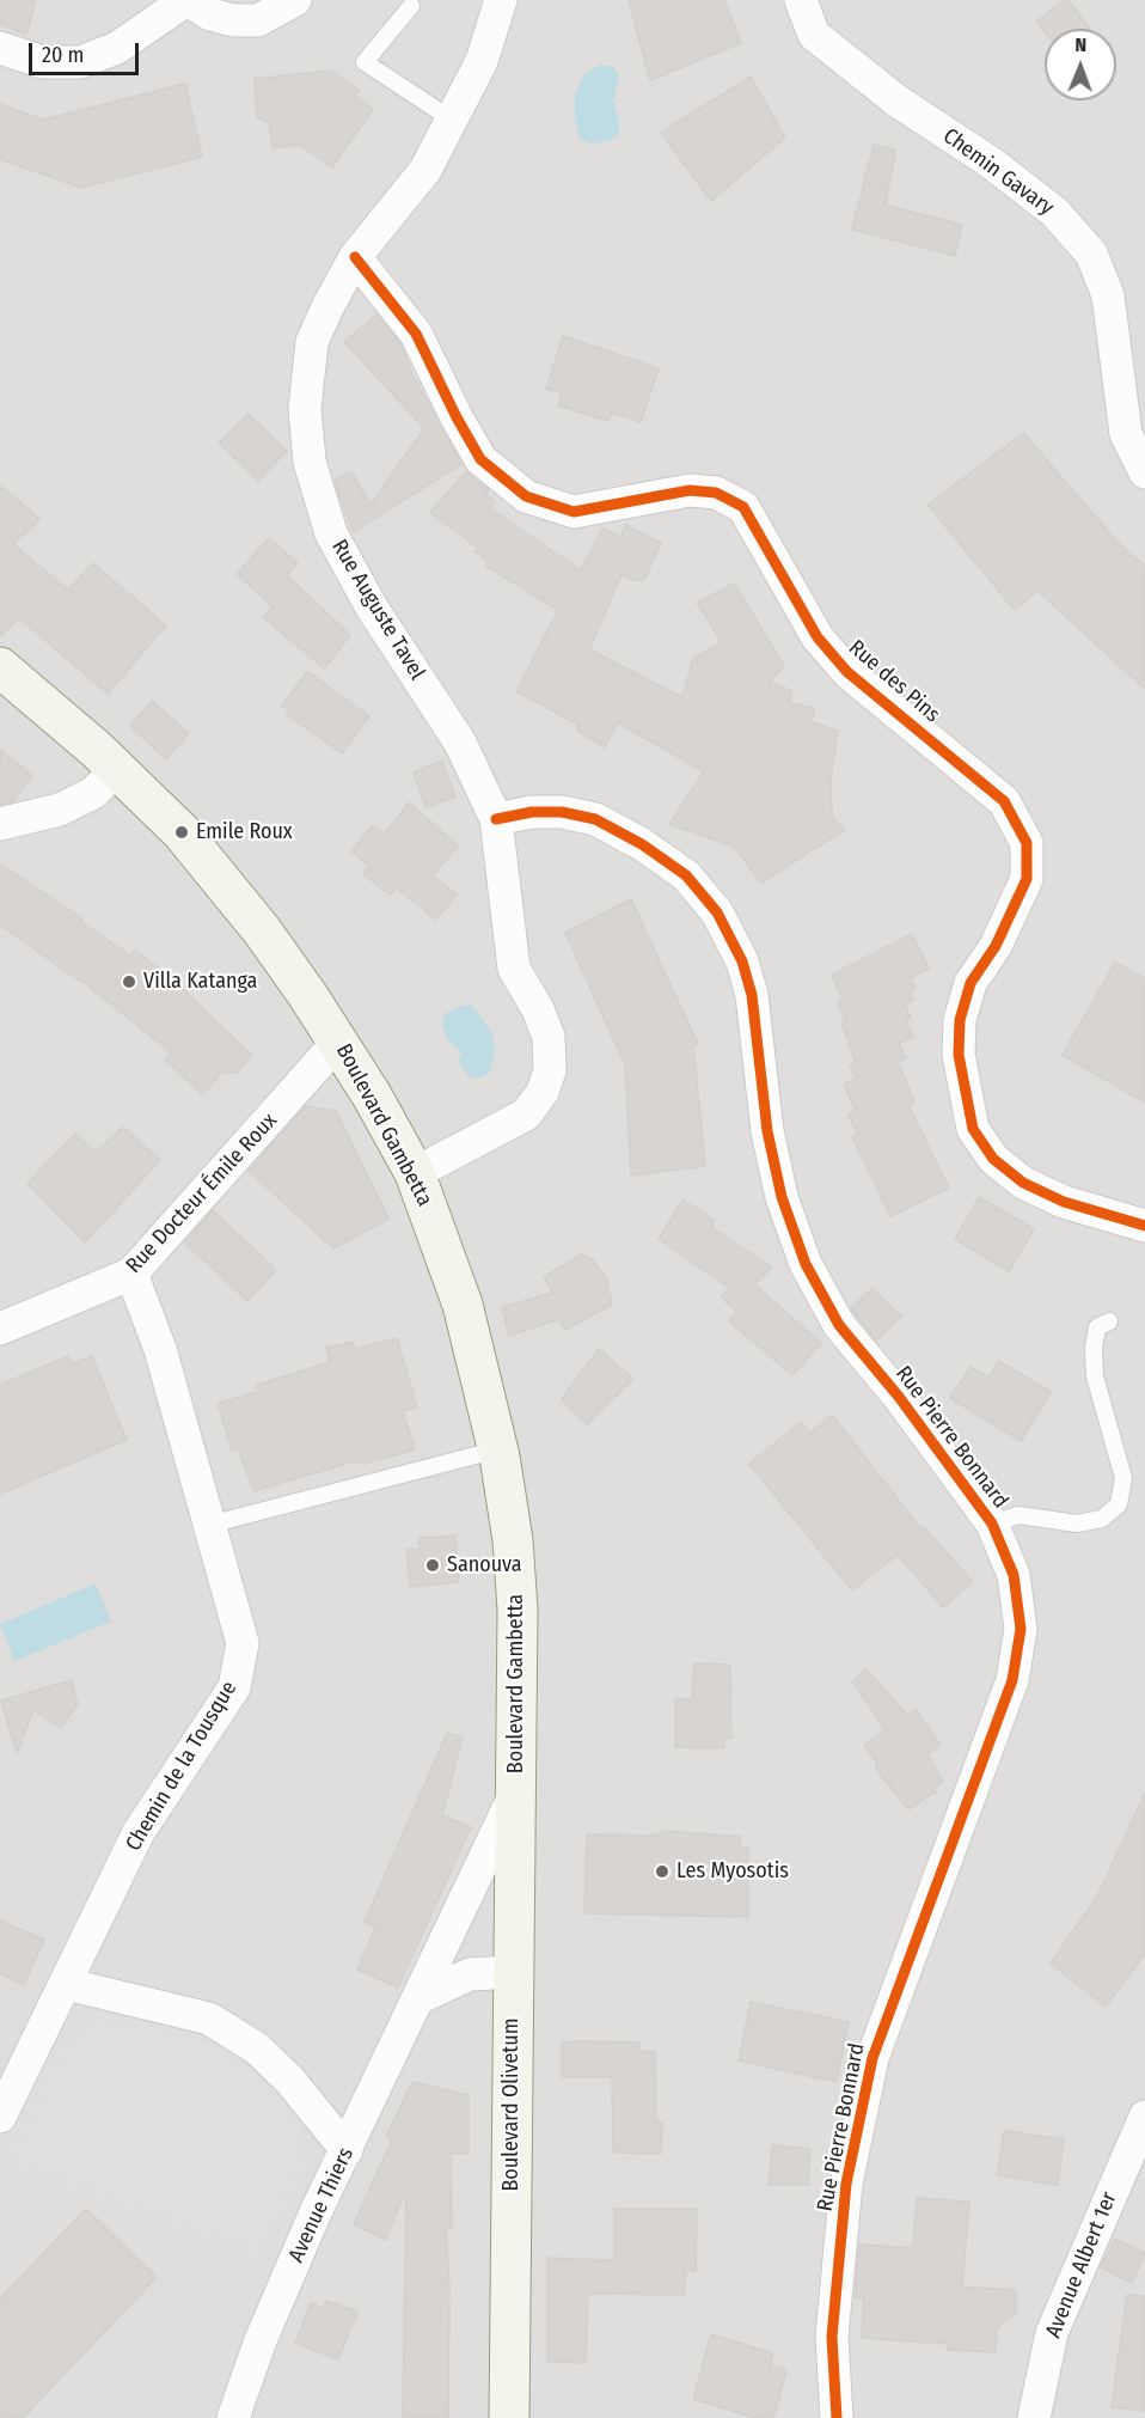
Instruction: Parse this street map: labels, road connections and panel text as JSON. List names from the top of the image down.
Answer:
{
  "streets": {
    "main road": ["Boulevard Gambetta", "Boulevard Olivetum"],
    "street": [
      "Chemin Gavary",
      "Rue Auguste Tavel",
      "Rue des Pins",
      "Rue Docteur Émile Roux",
      "Rue Pierre Bonnard",
      "Chemin de la Tousque",
      "Avenue Thiers",
      "Avenue Albert 1er"
    ]
  },
  "crossings": [
    ["Rue Auguste Tavel", "Rue des Pins"],
    ["Rue Auguste Tavel", "Boulevard Gambetta"],
    ["Rue Auguste Tavel", "Rue Pierre Bonnard"],
    ["Boulevard Gambetta", "Rue Docteur Émile Roux"],
    ["Boulevard Gambetta", "Boulevard Olivetum"],
    ["Boulevard Gambetta", "Avenue Thiers"],
    ["Rue Docteur Émile Roux", "Chemin de la Tousque"],
    ["Boulevard Olivetum", "Avenue Thiers"]
  ],
  "places": [
    "Emile Roux",
    "Villa Katanga",
    "Sanouva",
    "Les Myosotis"
  ],
  "scale_bar": "20 m",
  "north": "top"
}
